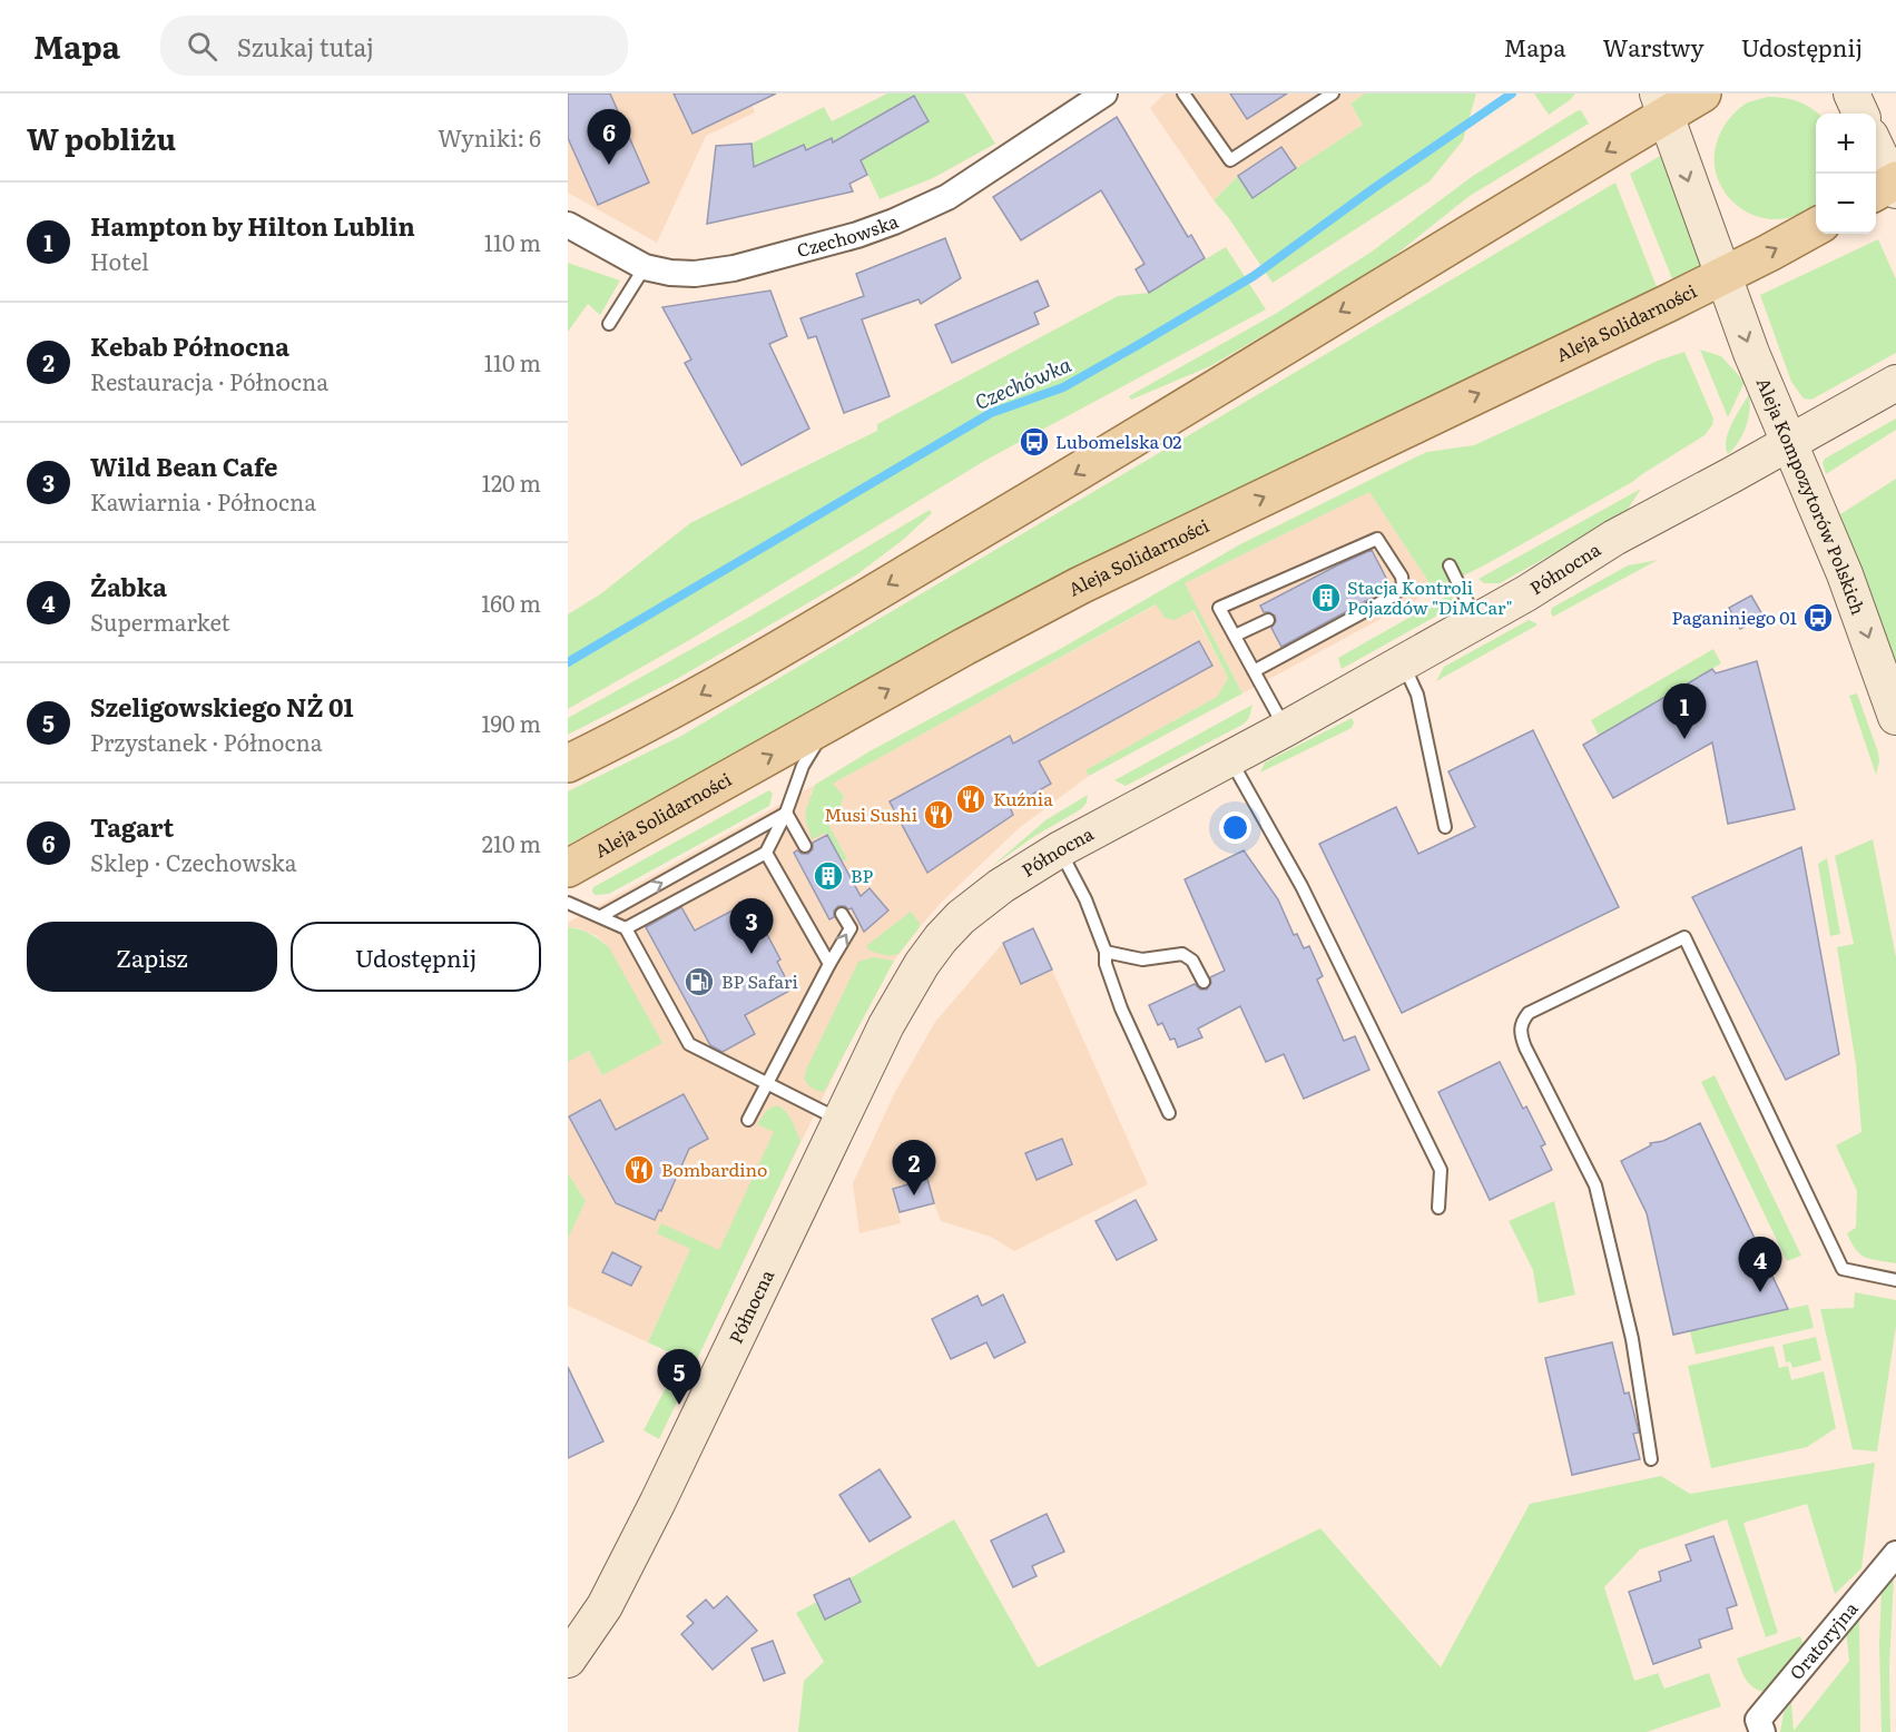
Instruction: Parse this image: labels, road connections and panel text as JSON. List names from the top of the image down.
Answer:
{
  "streets": {
    "main road": ["Aleja Solidarności"],
    "street": [
      "Czechowska",
      "Aleja Kompozytorów Polskich",
      "Północna",
      "Oratoryjna"
    ]
  },
  "crossings": [
    ["Aleja Solidarności", "Aleja Kompozytorów Polskich"],
    ["Aleja Kompozytorów Polskich", "Północna"]
  ],
  "one_way": ["Aleja Kompozytorów Polskich"],
  "water": ["Czechówka"],
  "places": {
    "bus stop": ["Lubomelska 02", "Paganiniego 01"],
    "building": ["Stacja Kontroli Pojazdów \"DiMCar\"", "BP"],
    "restaurant": ["Kuźnia", "Musi Sushi", "Bombardino"],
    "fuel station": ["BP Safari"]
  },
  "page": {
    "header": "Mapa",
    "search": "Szukaj tutaj",
    "nav": ["Mapa", "Warstwy", "Udostępnij"],
    "heading": ["W pobliżu", "Wyniki: 6"],
    "pins": [
      "6",
      "1",
      "3",
      "2",
      "4",
      "5"
    ],
    "map_buttons": ["+", "−"],
    "list": [
      {
        "mark": "1",
        "name": "Hampton by Hilton Lublin",
        "note": "Hotel",
        "value": "110 m"
      },
      {
        "mark": "2",
        "name": "Kebab Północna",
        "note": "Restauracja · Północna",
        "value": "110 m"
      },
      {
        "mark": "3",
        "name": "Wild Bean Cafe",
        "note": "Kawiarnia · Północna",
        "value": "120 m"
      },
      {
        "mark": "4",
        "name": "Żabka",
        "note": "Supermarket",
        "value": "160 m"
      },
      {
        "mark": "5",
        "name": "Szeligowskiego NŻ 01",
        "note": "Przystanek · Północna",
        "value": "190 m"
      },
      {
        "mark": "6",
        "name": "Tagart",
        "note": "Sklep · Czechowska",
        "value": "210 m"
      }
    ],
    "buttons": ["Zapisz", "Udostępnij"]
  }
}
